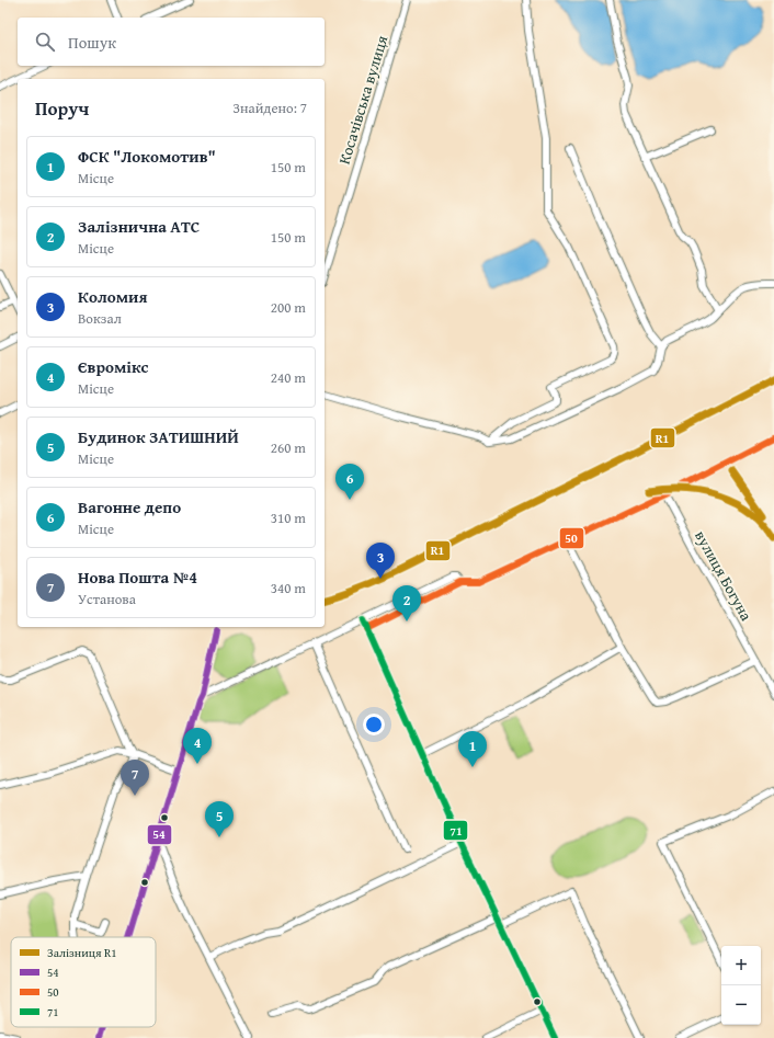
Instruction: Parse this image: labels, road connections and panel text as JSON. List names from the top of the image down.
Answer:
{
  "streets": {
    "street": ["Косачівська вулиця", "вулиця Богуна"]
  },
  "lines": [
    "rail line R1",
    "transit line 50",
    "transit line 71",
    "transit line 54"
  ],
  "legend": [
    "Залізниця R1",
    "54",
    "50",
    "71"
  ],
  "page": {
    "search": "Пошук",
    "heading": ["Поруч", "Знайдено: 7"],
    "list": [
      {
        "mark": "1",
        "name": "ФСК \"Локомотив\"",
        "note": "Місце",
        "value": "150 m"
      },
      {
        "mark": "2",
        "name": "Залізнична АТС",
        "note": "Місце",
        "value": "150 m"
      },
      {
        "mark": "3",
        "name": "Коломия",
        "note": "Вокзал",
        "value": "200 m"
      },
      {
        "mark": "4",
        "name": "Євромікс",
        "note": "Місце",
        "value": "240 m"
      },
      {
        "mark": "5",
        "name": "Будинок ЗАТИШНИЙ",
        "note": "Місце",
        "value": "260 m"
      },
      {
        "mark": "6",
        "name": "Вагонне депо",
        "note": "Місце",
        "value": "310 m"
      },
      {
        "mark": "7",
        "name": "Нова Пошта №4",
        "note": "Установа",
        "value": "340 m"
      }
    ],
    "pins": [
      "6",
      "3",
      "2",
      "4",
      "1",
      "7",
      "5"
    ],
    "map_buttons": ["+", "−"]
  }
}
